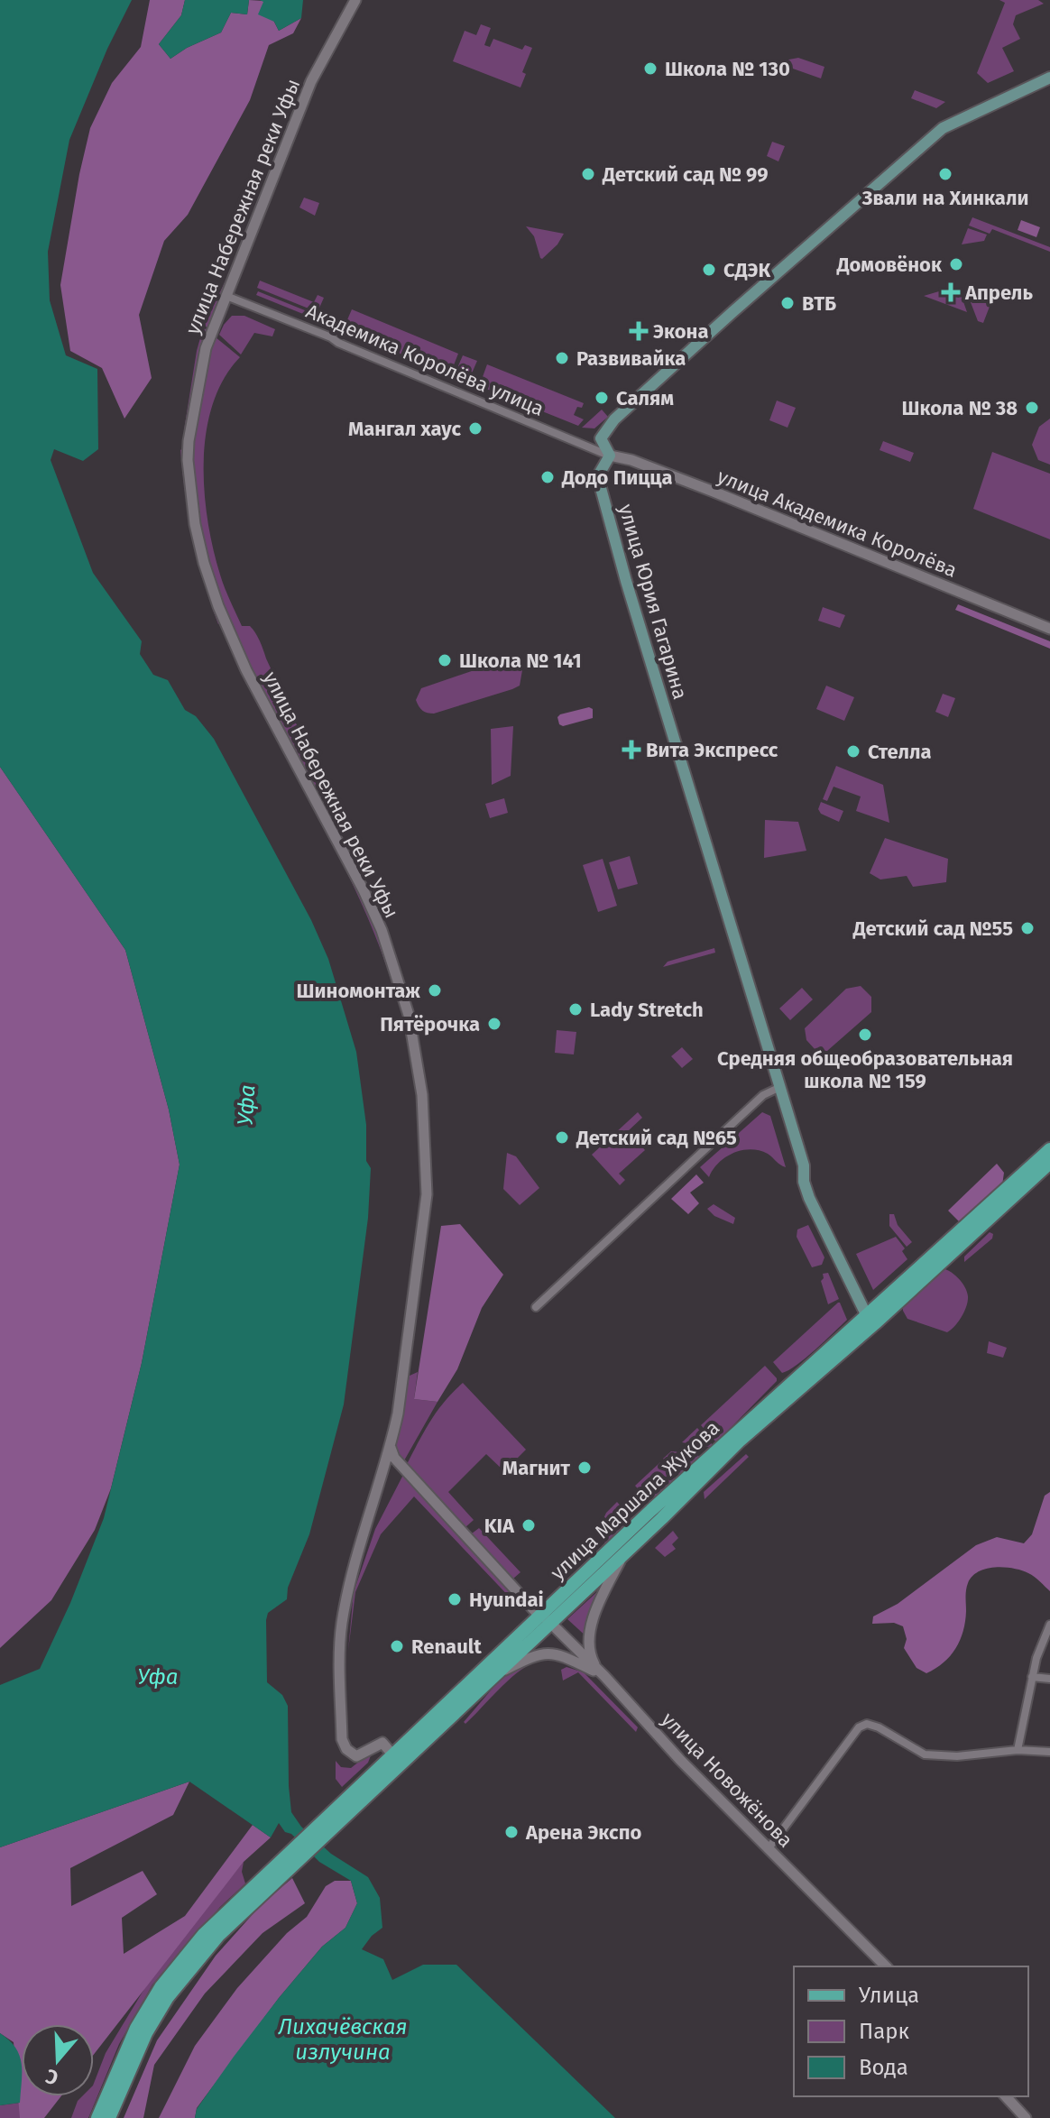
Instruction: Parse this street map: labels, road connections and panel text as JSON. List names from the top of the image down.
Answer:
{
  "streets": {
    "main road": ["улица Юрия Гагарина", "улица Маршала Жукова"],
    "street": [
      "улица Набережная реки Уфы",
      "Академика Королёва улица",
      "улица Академика Королёва",
      "улица Новожёнова"
    ]
  },
  "crossings": [
    ["улица Набережная реки Уфы", "Академика Королёва улица"],
    ["улица Набережная реки Уфы", "улица Маршала Жукова"],
    ["улица Набережная реки Уфы", "улица Новожёнова"],
    ["Академика Королёва улица", "улица Академика Королёва"],
    ["Академика Королёва улица", "улица Юрия Гагарина"],
    ["улица Академика Королёва", "улица Юрия Гагарина"],
    ["улица Юрия Гагарина", "улица Маршала Жукова"],
    ["улица Маршала Жукова", "улица Новожёнова"]
  ],
  "water": ["Уфа", "Лихачёвская излучина"],
  "places": {
    "other": [
      "Школа № 130",
      "Детский сад № 99",
      "Звали на Хинкали",
      "Домовёнок",
      "СДЭК",
      "ВТБ",
      "Развивайка",
      "Салям",
      "Школа № 38",
      "Мангал хаус",
      "Додо Пицца",
      "Школа № 141",
      "Стелла",
      "Детский сад №55",
      "Шиномонтаж",
      "Lady Stretch",
      "Пятёрочка",
      "Средняя общеобразовательная школа № 159",
      "Детский сад №65",
      "Магнит",
      "KIA",
      "Hyundai",
      "Renault",
      "Арена Экспо"
    ],
    "health": ["Апрель", "Экона", "Вита Экспресс"]
  },
  "legend": ["Улица", "Парк", "Вода"],
  "north": "bottom"
}
